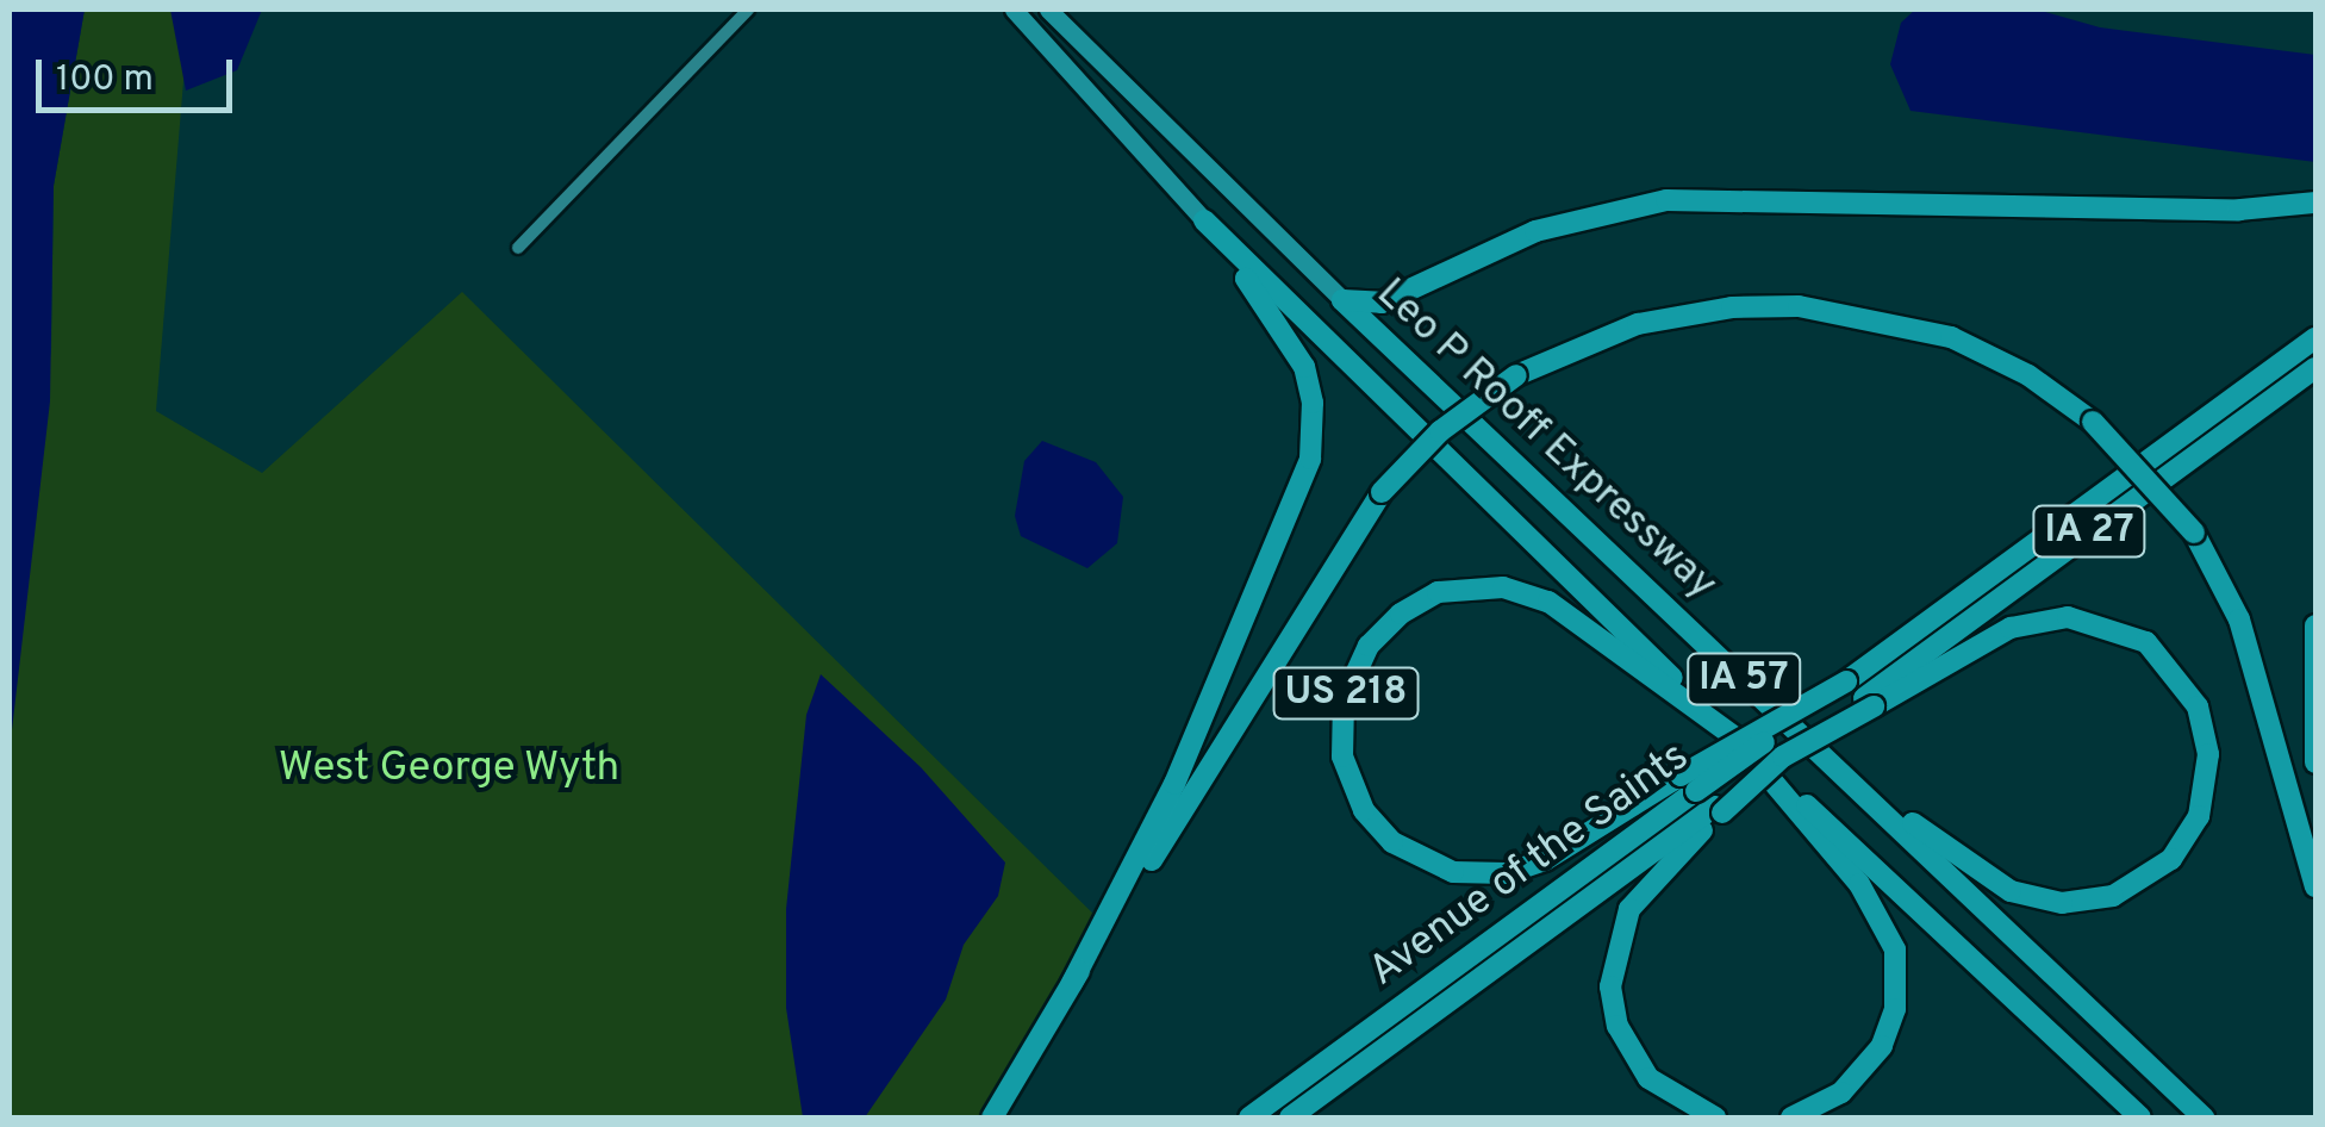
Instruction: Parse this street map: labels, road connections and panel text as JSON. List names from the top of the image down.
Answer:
{
  "streets": {
    "highway": [
      "Leo P Rooff Expressway",
      "IA 27",
      "IA 57",
      "US 218",
      "Avenue of the Saints"
    ]
  },
  "crossings": [
    ["Leo P Rooff Expressway", "US 218"],
    ["IA 27", "Avenue of the Saints"],
    ["US 218", "Avenue of the Saints"]
  ],
  "parks": ["West George Wyth"],
  "scale_bar": "100 m"
}
